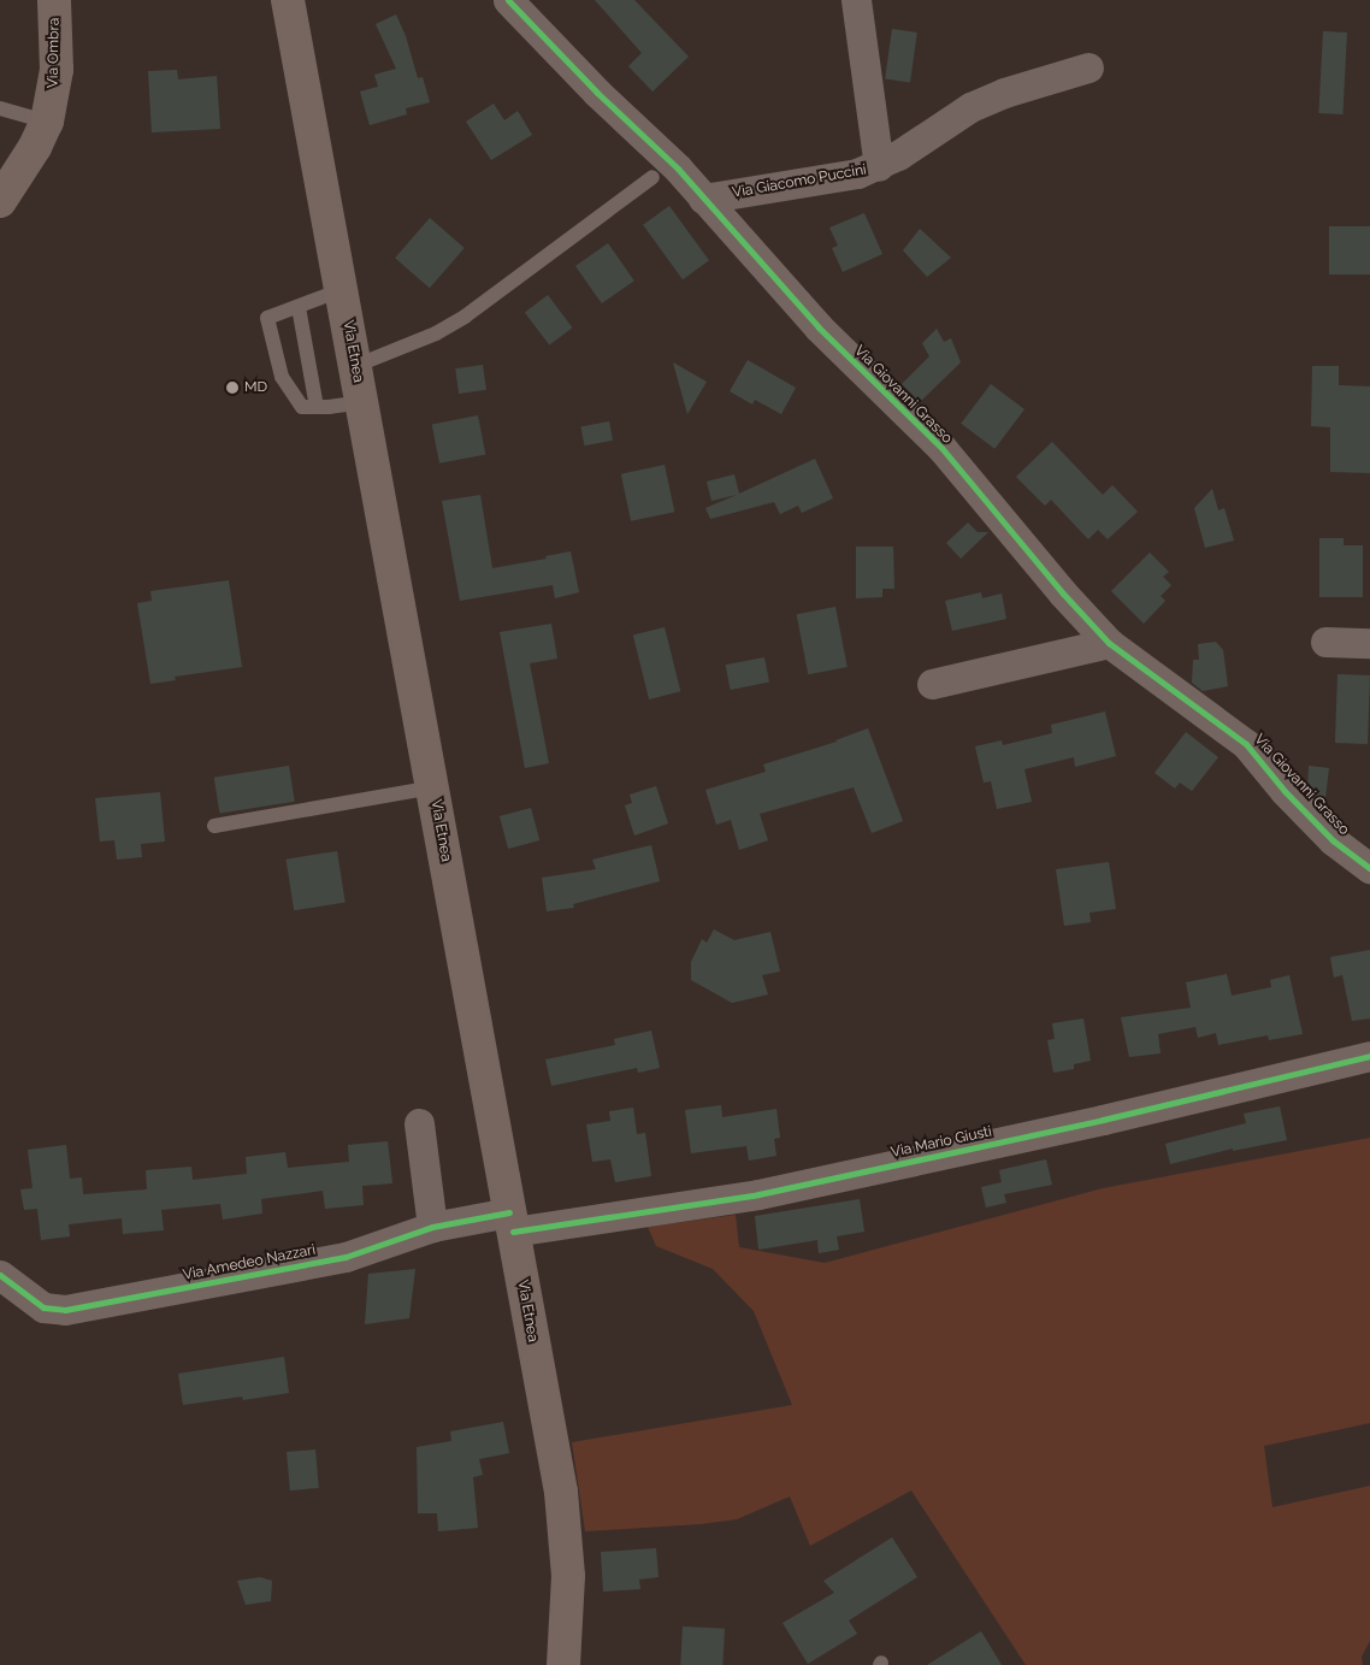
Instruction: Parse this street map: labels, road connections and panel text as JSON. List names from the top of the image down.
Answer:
{
  "streets": {
    "main road": ["Via Ombra", "Via Etnea"],
    "street": [
      "Via Giacomo Puccini",
      "Via Giovanni Grasso",
      "Via Mario Giusti",
      "Via Amedeo Nazzari"
    ]
  },
  "crossings": [
    ["Via Giacomo Puccini", "Via Giovanni Grasso"],
    ["Via Etnea", "Via Mario Giusti"],
    ["Via Etnea", "Via Amedeo Nazzari"],
    ["Via Mario Giusti", "Via Amedeo Nazzari"]
  ],
  "places": ["MD"]
}
